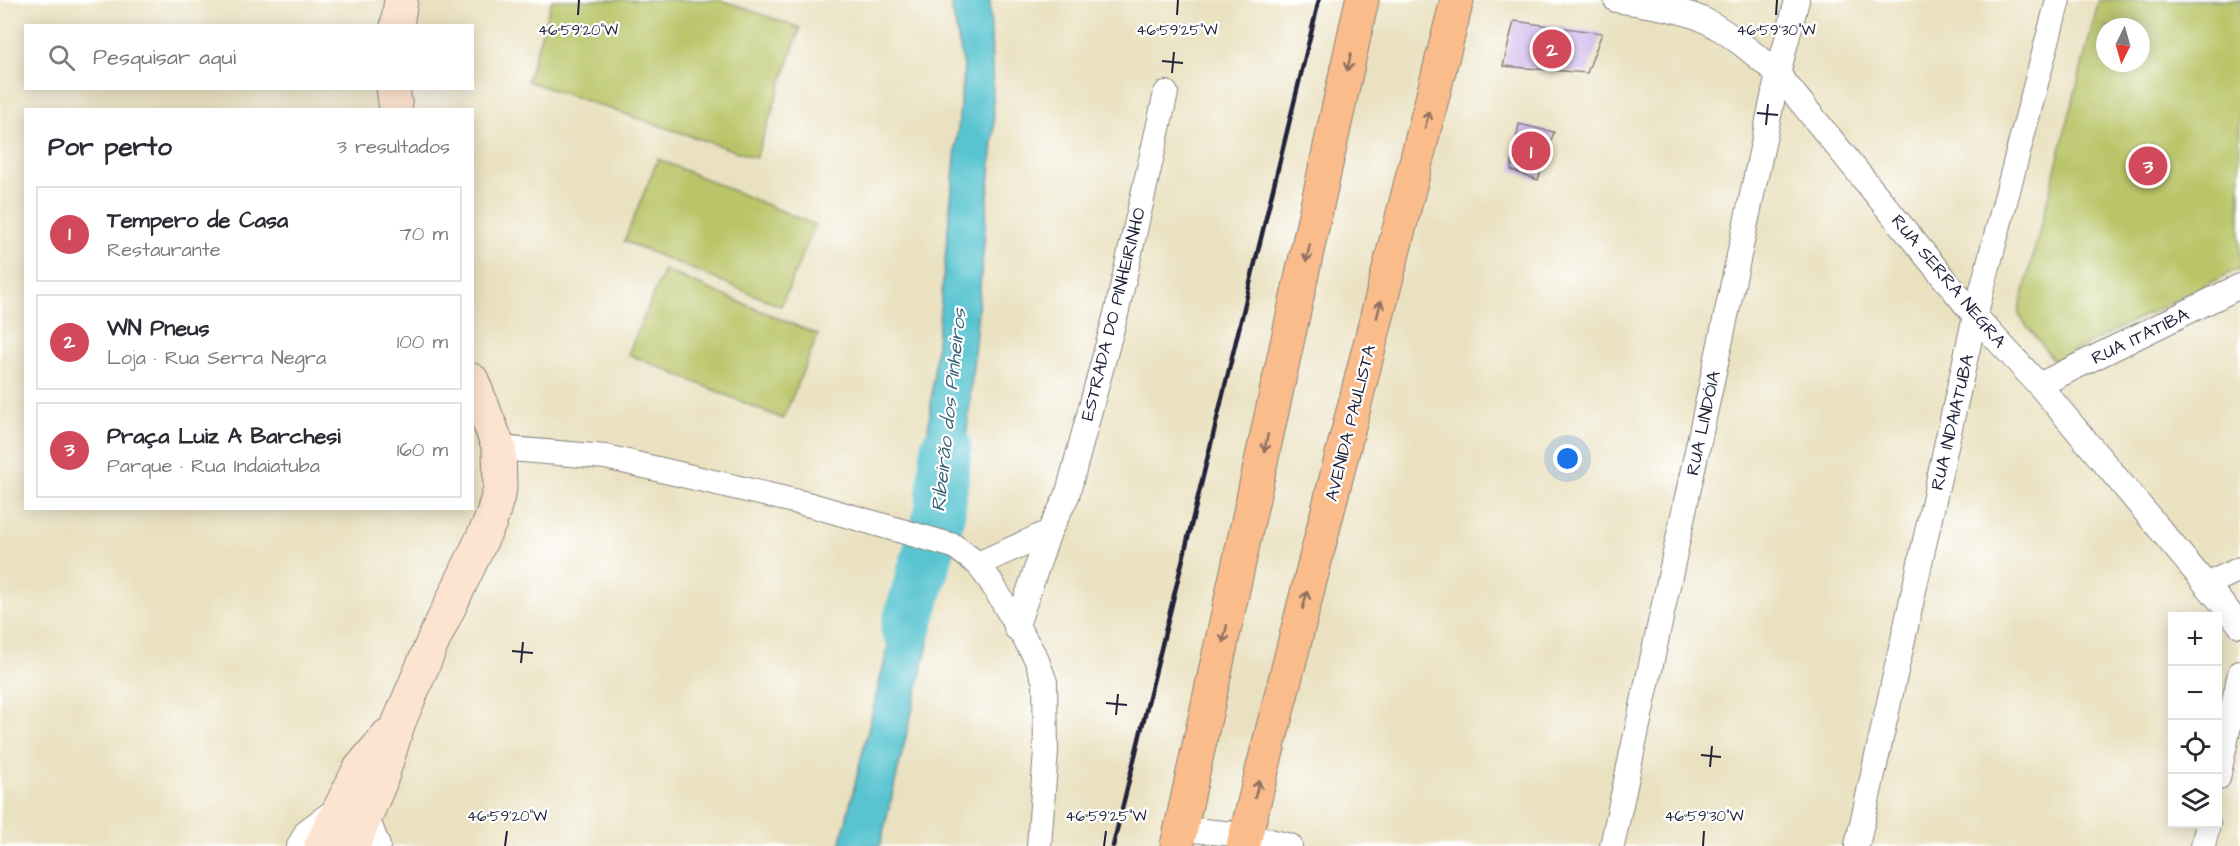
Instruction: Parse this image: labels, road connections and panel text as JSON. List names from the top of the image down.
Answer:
{
  "streets": {
    "main road": ["AVENIDA PAULISTA"],
    "street": [
      "RUA SERRA NEGRA",
      "ESTRADA DO PINHEIRINHO",
      "RUA ITATIBA",
      "RUA INDAIATUBA",
      "RUA LINDÓIA"
    ]
  },
  "crossings": [
    ["RUA SERRA NEGRA", "RUA ITATIBA"],
    ["RUA SERRA NEGRA", "RUA INDAIATUBA"],
    ["RUA SERRA NEGRA", "RUA LINDÓIA"]
  ],
  "water": ["Ribeirão dos Pinheiros"],
  "north": "bottom",
  "page": {
    "search": "Pesquisar aqui",
    "pins": ["2", "1", "3"],
    "heading": ["Por perto", "3 resultados"],
    "list": [
      {
        "mark": "1",
        "name": "Tempero de Casa",
        "note": "Restaurante",
        "value": "70 m"
      },
      {
        "mark": "2",
        "name": "WN Pneus",
        "note": "Loja · Rua Serra Negra",
        "value": "100 m"
      },
      {
        "mark": "3",
        "name": "Praça Luiz A Barchesi",
        "note": "Parque · Rua Indaiatuba",
        "value": "160 m"
      }
    ],
    "map_buttons": ["+", "−"]
  },
  "coordinates": ["46°59'20\"W", "46°59'25\"W", "46°59'30\"W"]
}
